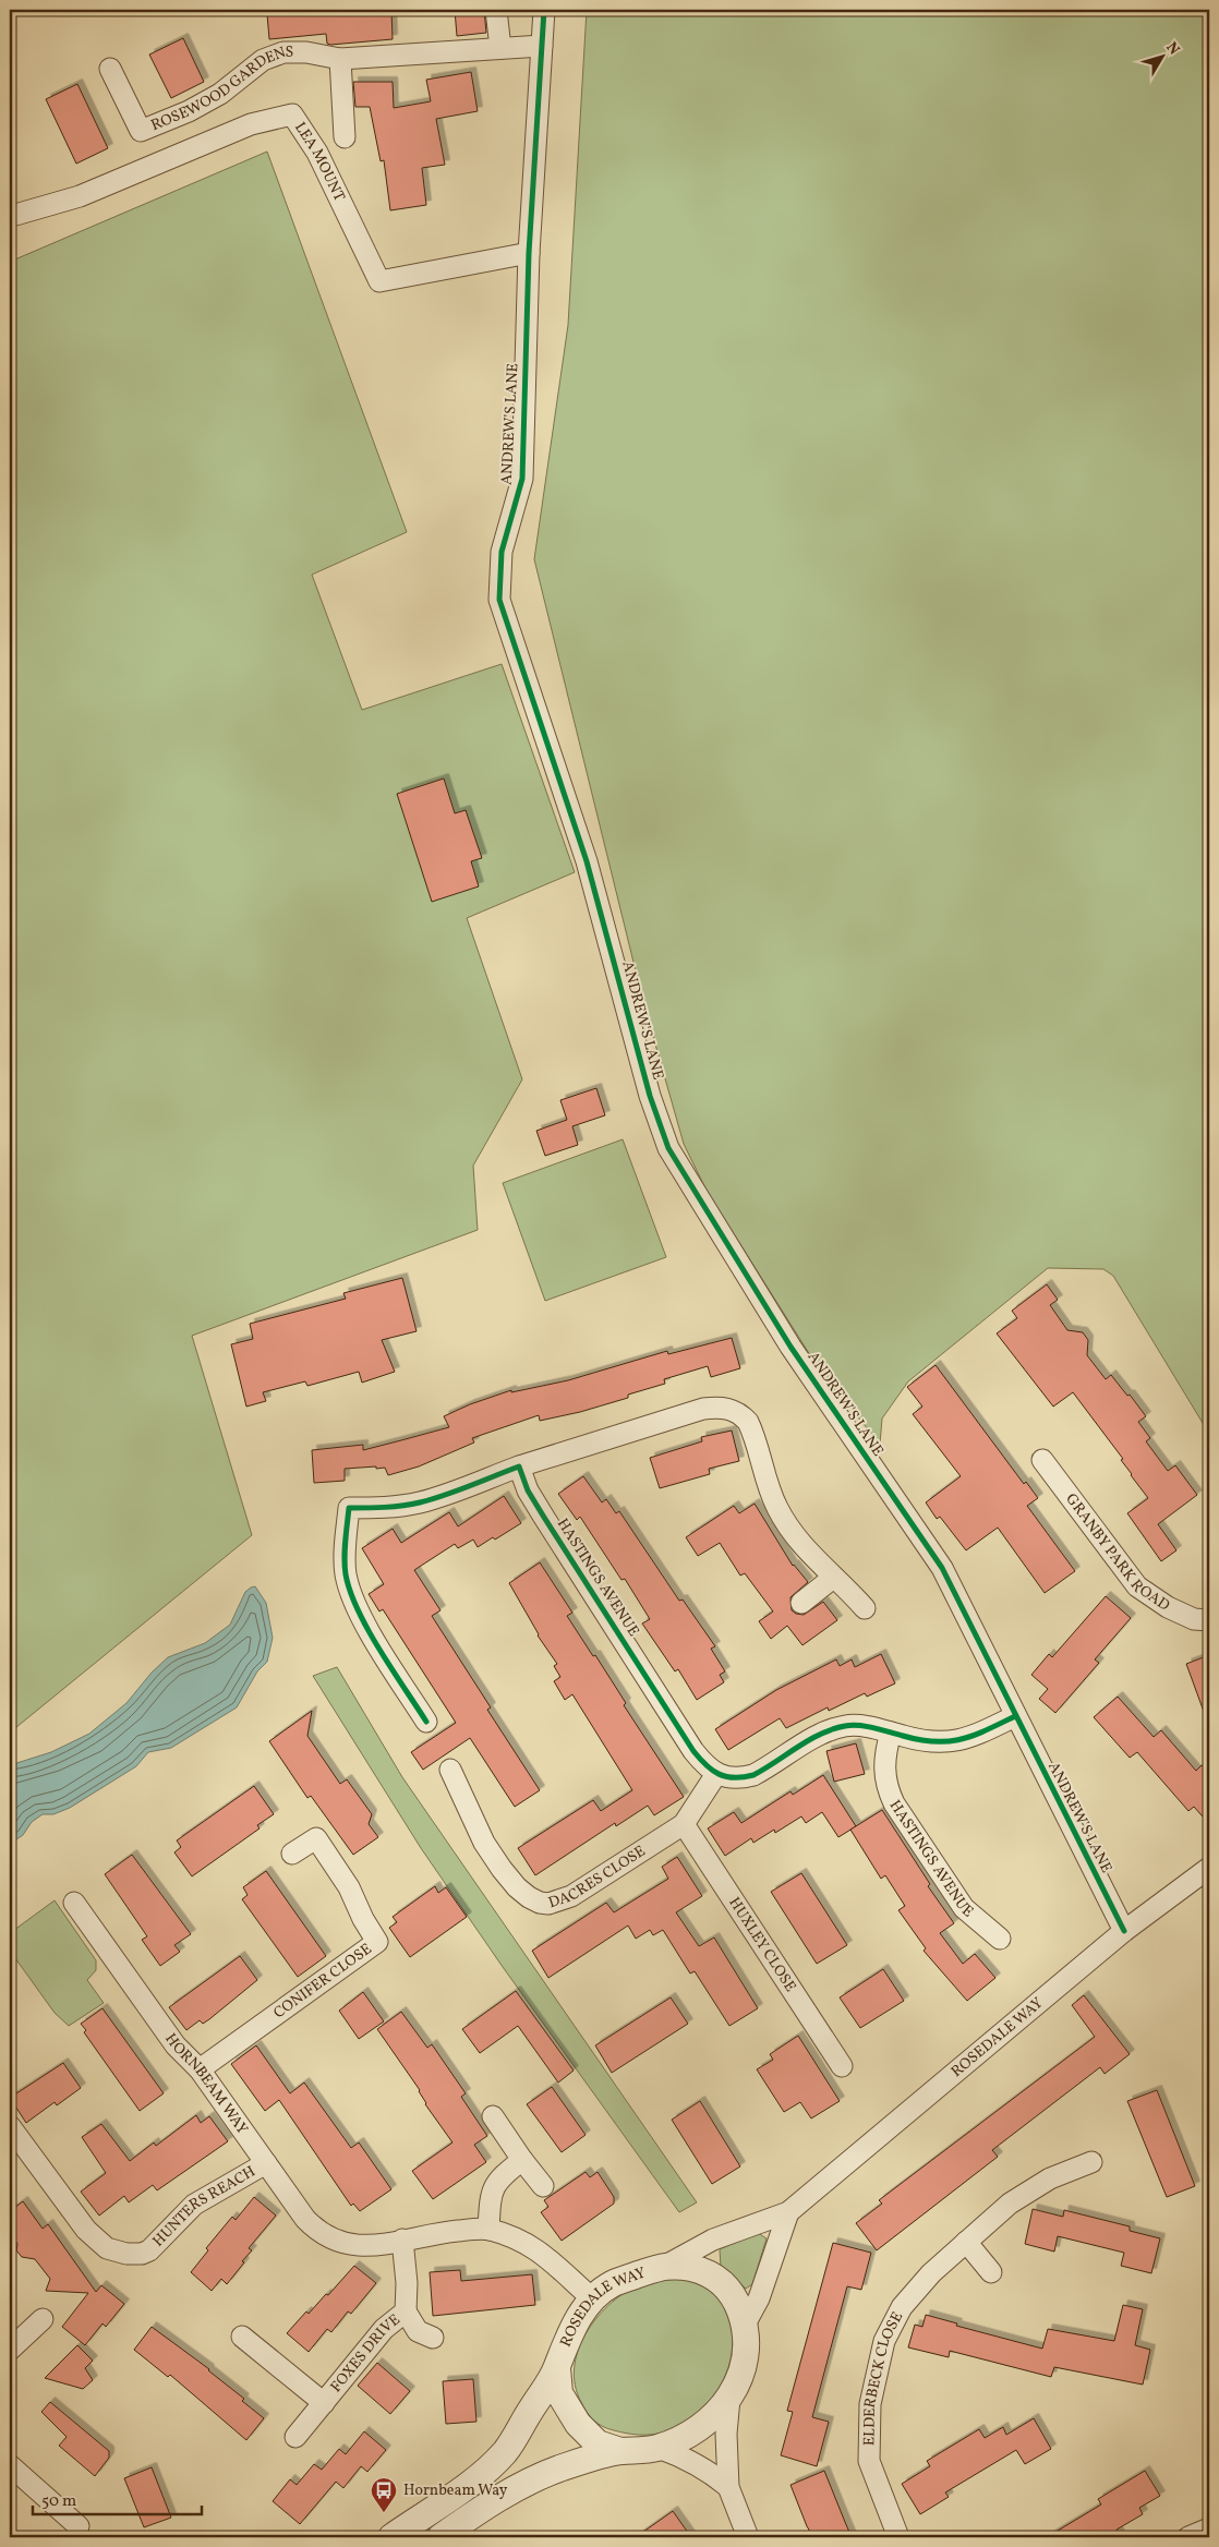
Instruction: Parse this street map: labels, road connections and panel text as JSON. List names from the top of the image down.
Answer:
{
  "streets": {
    "street": [
      "ROSEWOOD GARDENS",
      "LEA MOUNT",
      "ANDREW'S LANE",
      "GRANBY PARK ROAD",
      "HASTINGS AVENUE",
      "DACRES CLOSE",
      "HUXLEY CLOSE",
      "CONIFER CLOSE",
      "ROSEDALE WAY",
      "HORNBEAM WAY",
      "HUNTERS REACH",
      "FOXES DRIVE",
      "ELDERBECK CLOSE"
    ]
  },
  "crossings": [
    ["ROSEWOOD GARDENS", "ANDREW'S LANE"],
    ["LEA MOUNT", "ANDREW'S LANE"],
    ["ANDREW'S LANE", "ROSEDALE WAY"],
    ["HASTINGS AVENUE", "DACRES CLOSE"],
    ["DACRES CLOSE", "HUXLEY CLOSE"],
    ["CONIFER CLOSE", "HORNBEAM WAY"],
    ["ROSEDALE WAY", "HORNBEAM WAY"],
    ["HORNBEAM WAY", "HUNTERS REACH"],
    ["HORNBEAM WAY", "FOXES DRIVE"]
  ],
  "places": {
    "bus stop": ["Hornbeam Way"]
  },
  "scale_bar": "50 m",
  "north": "top right"
}
